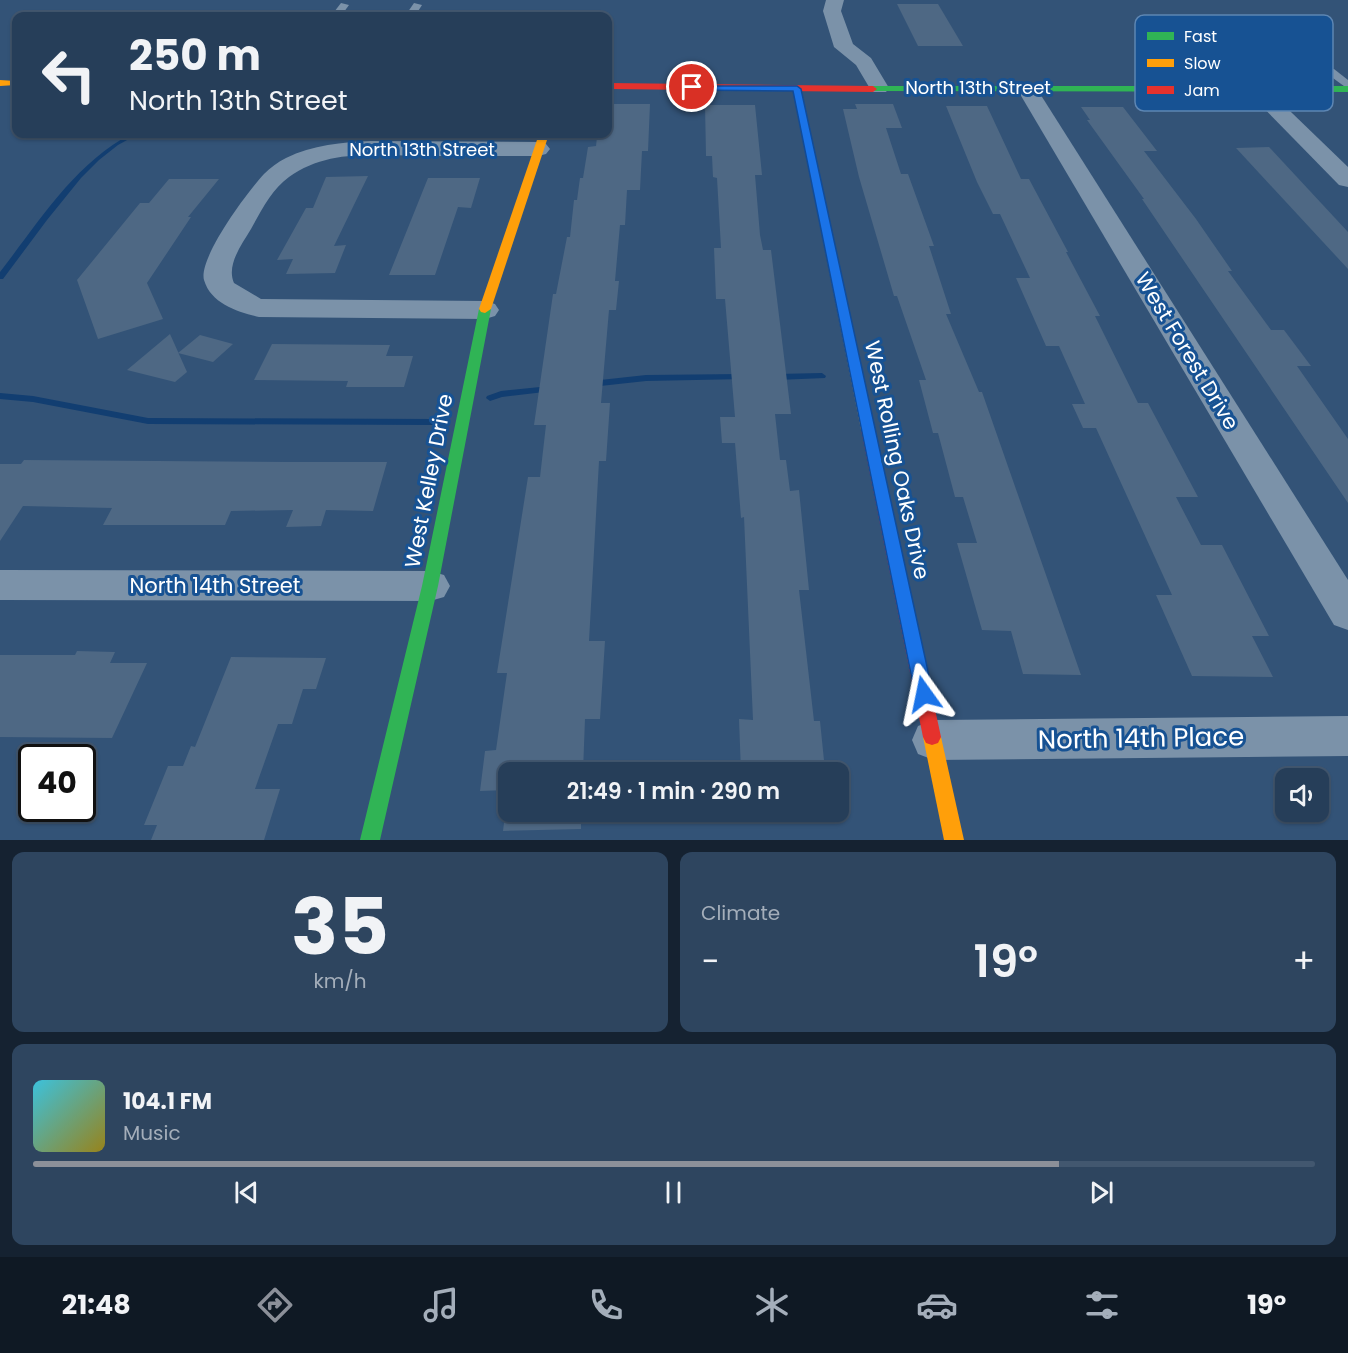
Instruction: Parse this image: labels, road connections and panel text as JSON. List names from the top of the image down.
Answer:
{
  "streets": {
    "street": [
      "North 13th Street",
      "West Forest Drive",
      "West Rolling Oaks Drive",
      "West Kelley Drive",
      "North 14th Street",
      "North 14th Place"
    ]
  },
  "crossings": [
    ["North 13th Street", "West Forest Drive"],
    ["North 13th Street", "West Rolling Oaks Drive"],
    ["North 13th Street", "West Kelley Drive"],
    ["West Rolling Oaks Drive", "North 14th Place"],
    ["West Kelley Drive", "North 14th Street"]
  ],
  "legend": ["Fast", "Slow", "Jam"],
  "page": {
    "turn": ["250 m", "North 13th Street"],
    "limit": "40",
    "trip": "21:49 · 1 min · 290 m",
    "tile": [
      ["35", "km/h"],
      "Climate"
    ],
    "heat": ["−", "19°", "+"],
    "song": ["104.1 FM", "Music"],
    "tabs": ["21:48", "19°"]
  }
}
